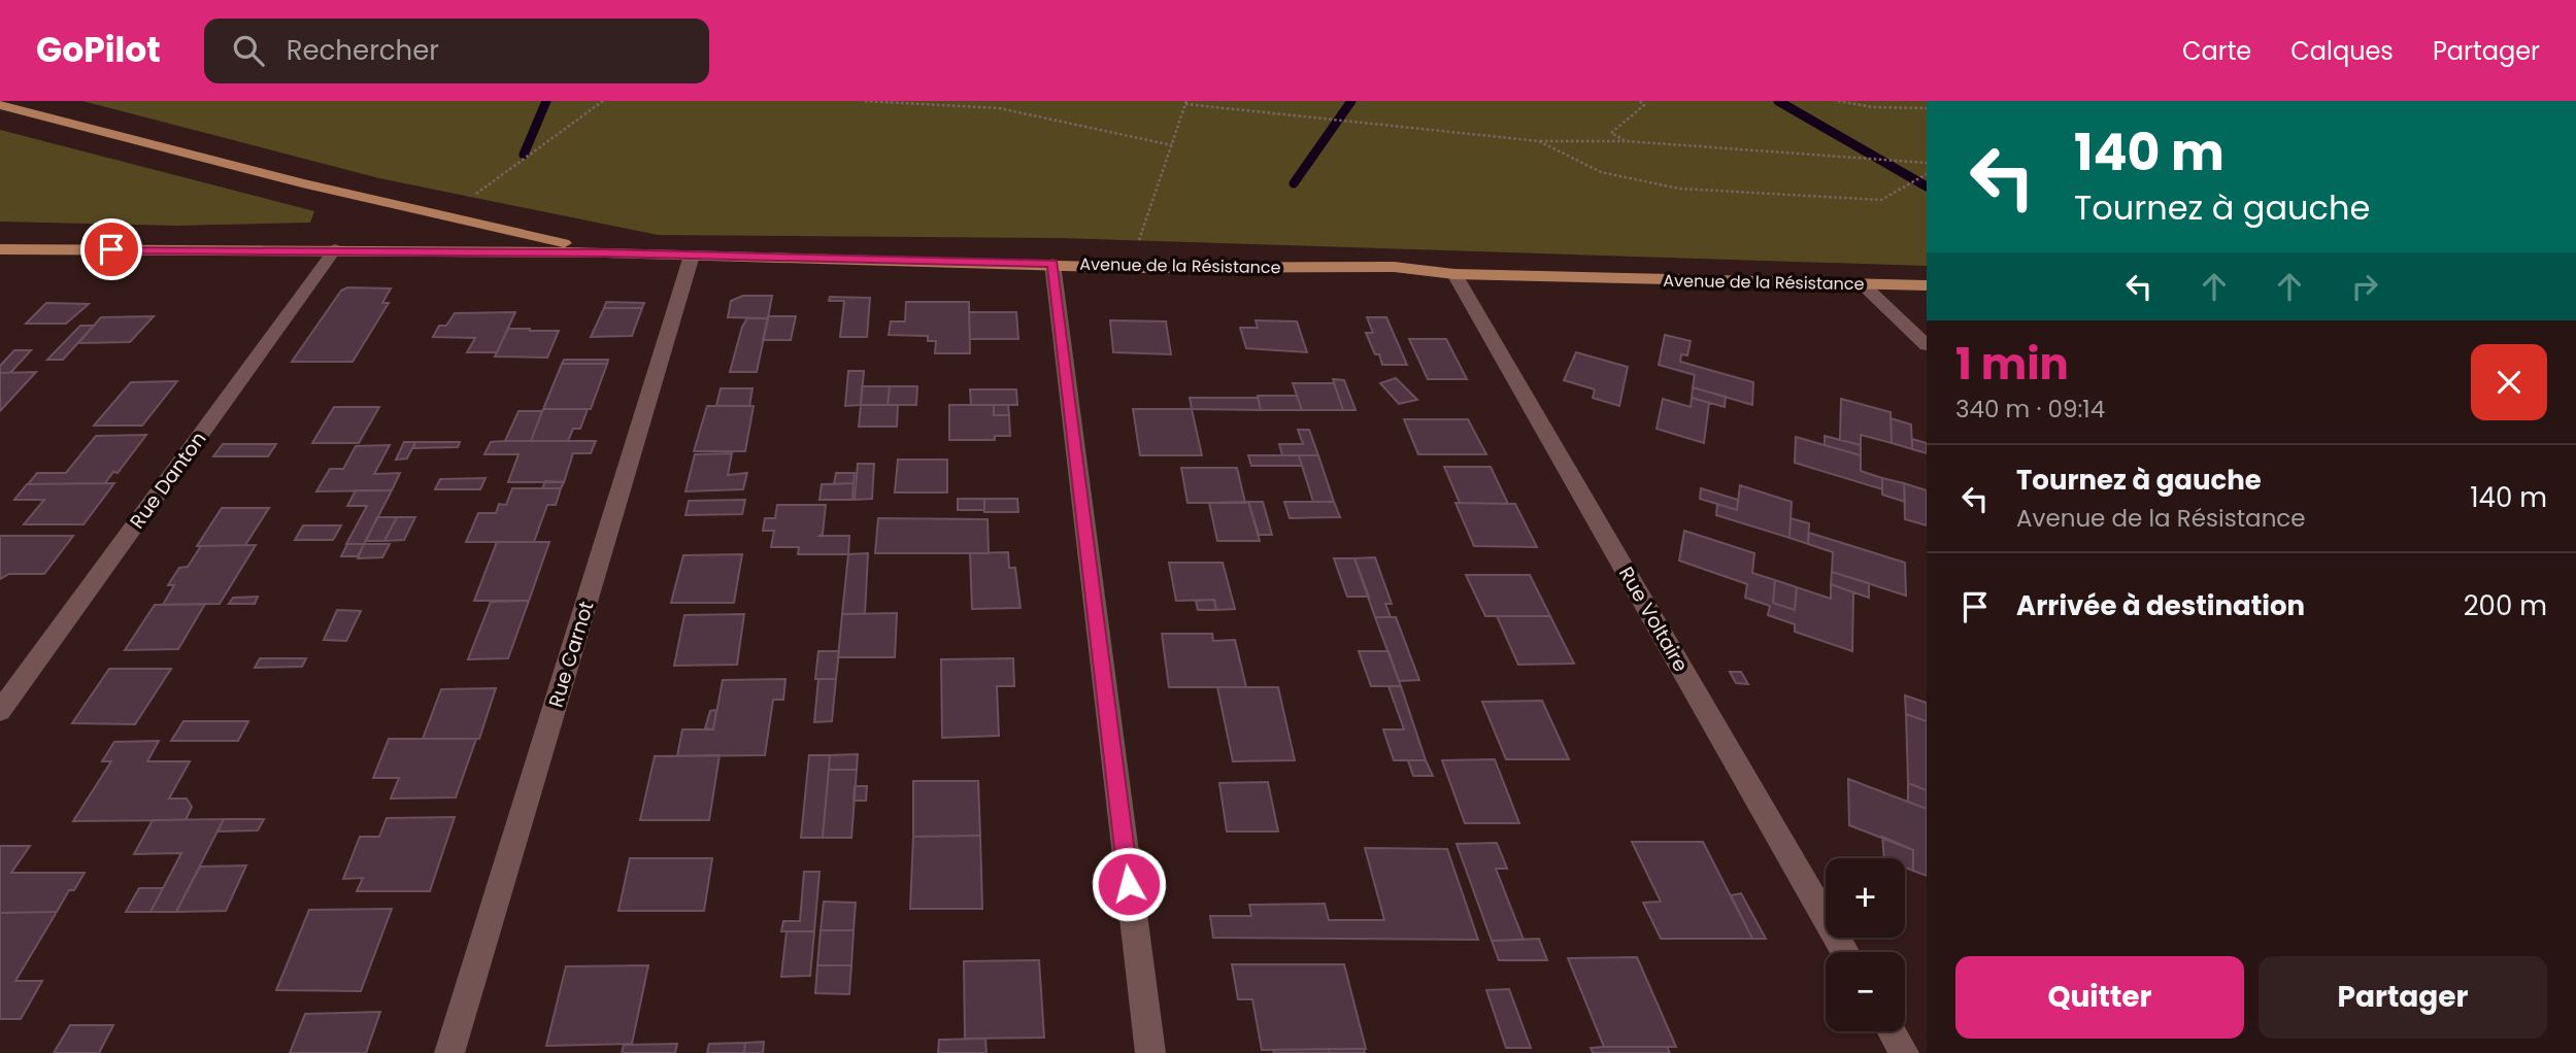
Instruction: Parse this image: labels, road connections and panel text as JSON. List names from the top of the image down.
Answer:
{
  "streets": {
    "main road": ["Avenue de la Résistance"],
    "street": ["Rue Danton", "Rue Voltaire", "Rue Carnot"]
  },
  "crossings": [
    ["Avenue de la Résistance", "Rue Danton"],
    ["Avenue de la Résistance", "Rue Voltaire"],
    ["Avenue de la Résistance", "Rue Carnot"]
  ],
  "page": {
    "header": "GoPilot",
    "search": "Rechercher",
    "nav": ["Carte", "Calques", "Partager"],
    "turn": ["140 m", "Tournez à gauche"],
    "heading": ["1 min", "340 m · 09:14"],
    "list": [
      {
        "name": "Tournez à gauche",
        "note": "Avenue de la Résistance",
        "value": "140 m"
      },
      {
        "name": "Arrivée à destination",
        "value": "200 m"
      }
    ],
    "map_buttons": ["+", "−"],
    "buttons": ["Quitter", "Partager"]
  }
}
